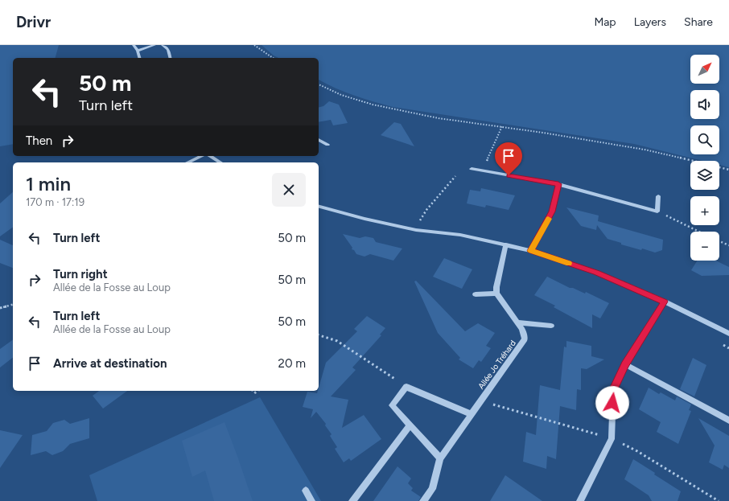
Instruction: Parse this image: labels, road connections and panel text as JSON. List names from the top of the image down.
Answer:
{
  "streets": {
    "street": ["Allée Jo Tréhard"]
  },
  "north": "top right",
  "page": {
    "header": "Drivr",
    "nav": ["Map", "Layers", "Share"],
    "map_buttons": ["+", "−"],
    "turn": ["50 m", "Turn left"],
    "then": "Then",
    "heading": ["1 min", "170 m · 17:19"],
    "list": [
      {
        "name": "Turn left",
        "value": "50 m"
      },
      {
        "name": "Turn right",
        "note": "Allée de la Fosse au Loup",
        "value": "50 m"
      },
      {
        "name": "Turn left",
        "note": "Allée de la Fosse au Loup",
        "value": "50 m"
      },
      {
        "name": "Arrive at destination",
        "value": "20 m"
      }
    ]
  }
}
